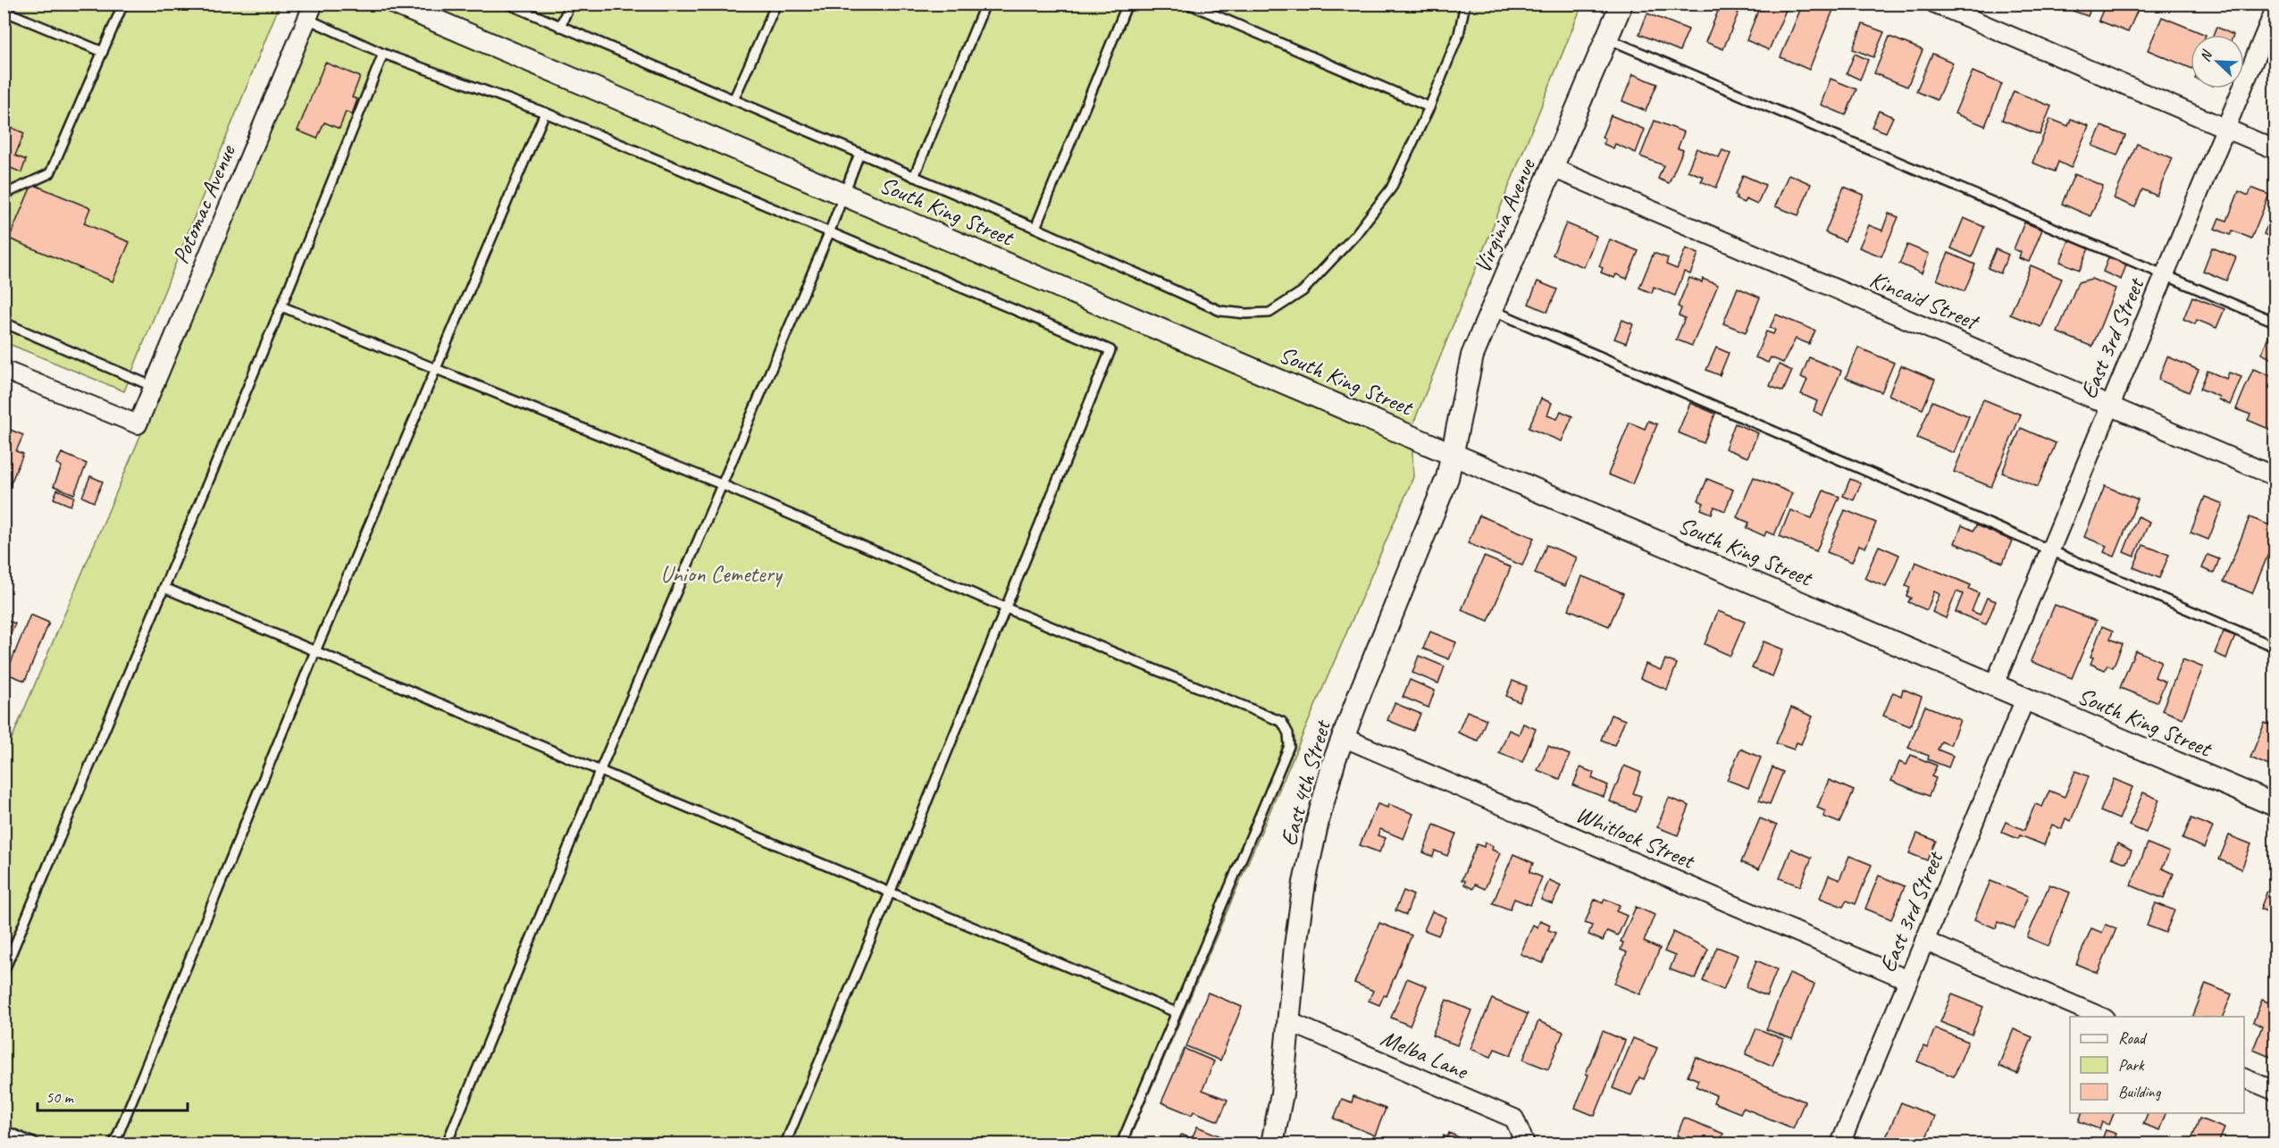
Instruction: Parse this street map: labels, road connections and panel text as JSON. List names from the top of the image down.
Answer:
{
  "streets": {
    "street": [
      "Potomac Avenue",
      "South King Street",
      "Virginia Avenue",
      "Kincaid Street",
      "East 3rd Street",
      "East 4th Street",
      "Whitlock Street",
      "Melba Lane"
    ]
  },
  "crossings": [
    ["South King Street", "Virginia Avenue"],
    ["South King Street", "East 3rd Street"],
    ["South King Street", "East 4th Street"],
    ["Virginia Avenue", "Kincaid Street"],
    ["Virginia Avenue", "East 4th Street"],
    ["Kincaid Street", "East 3rd Street"],
    ["East 3rd Street", "Whitlock Street"],
    ["East 4th Street", "Whitlock Street"],
    ["East 4th Street", "Melba Lane"]
  ],
  "parks": ["Union Cemetery"],
  "legend": ["Road", "Park", "Building"],
  "scale_bar": "50 m",
  "north": "top left"
}
